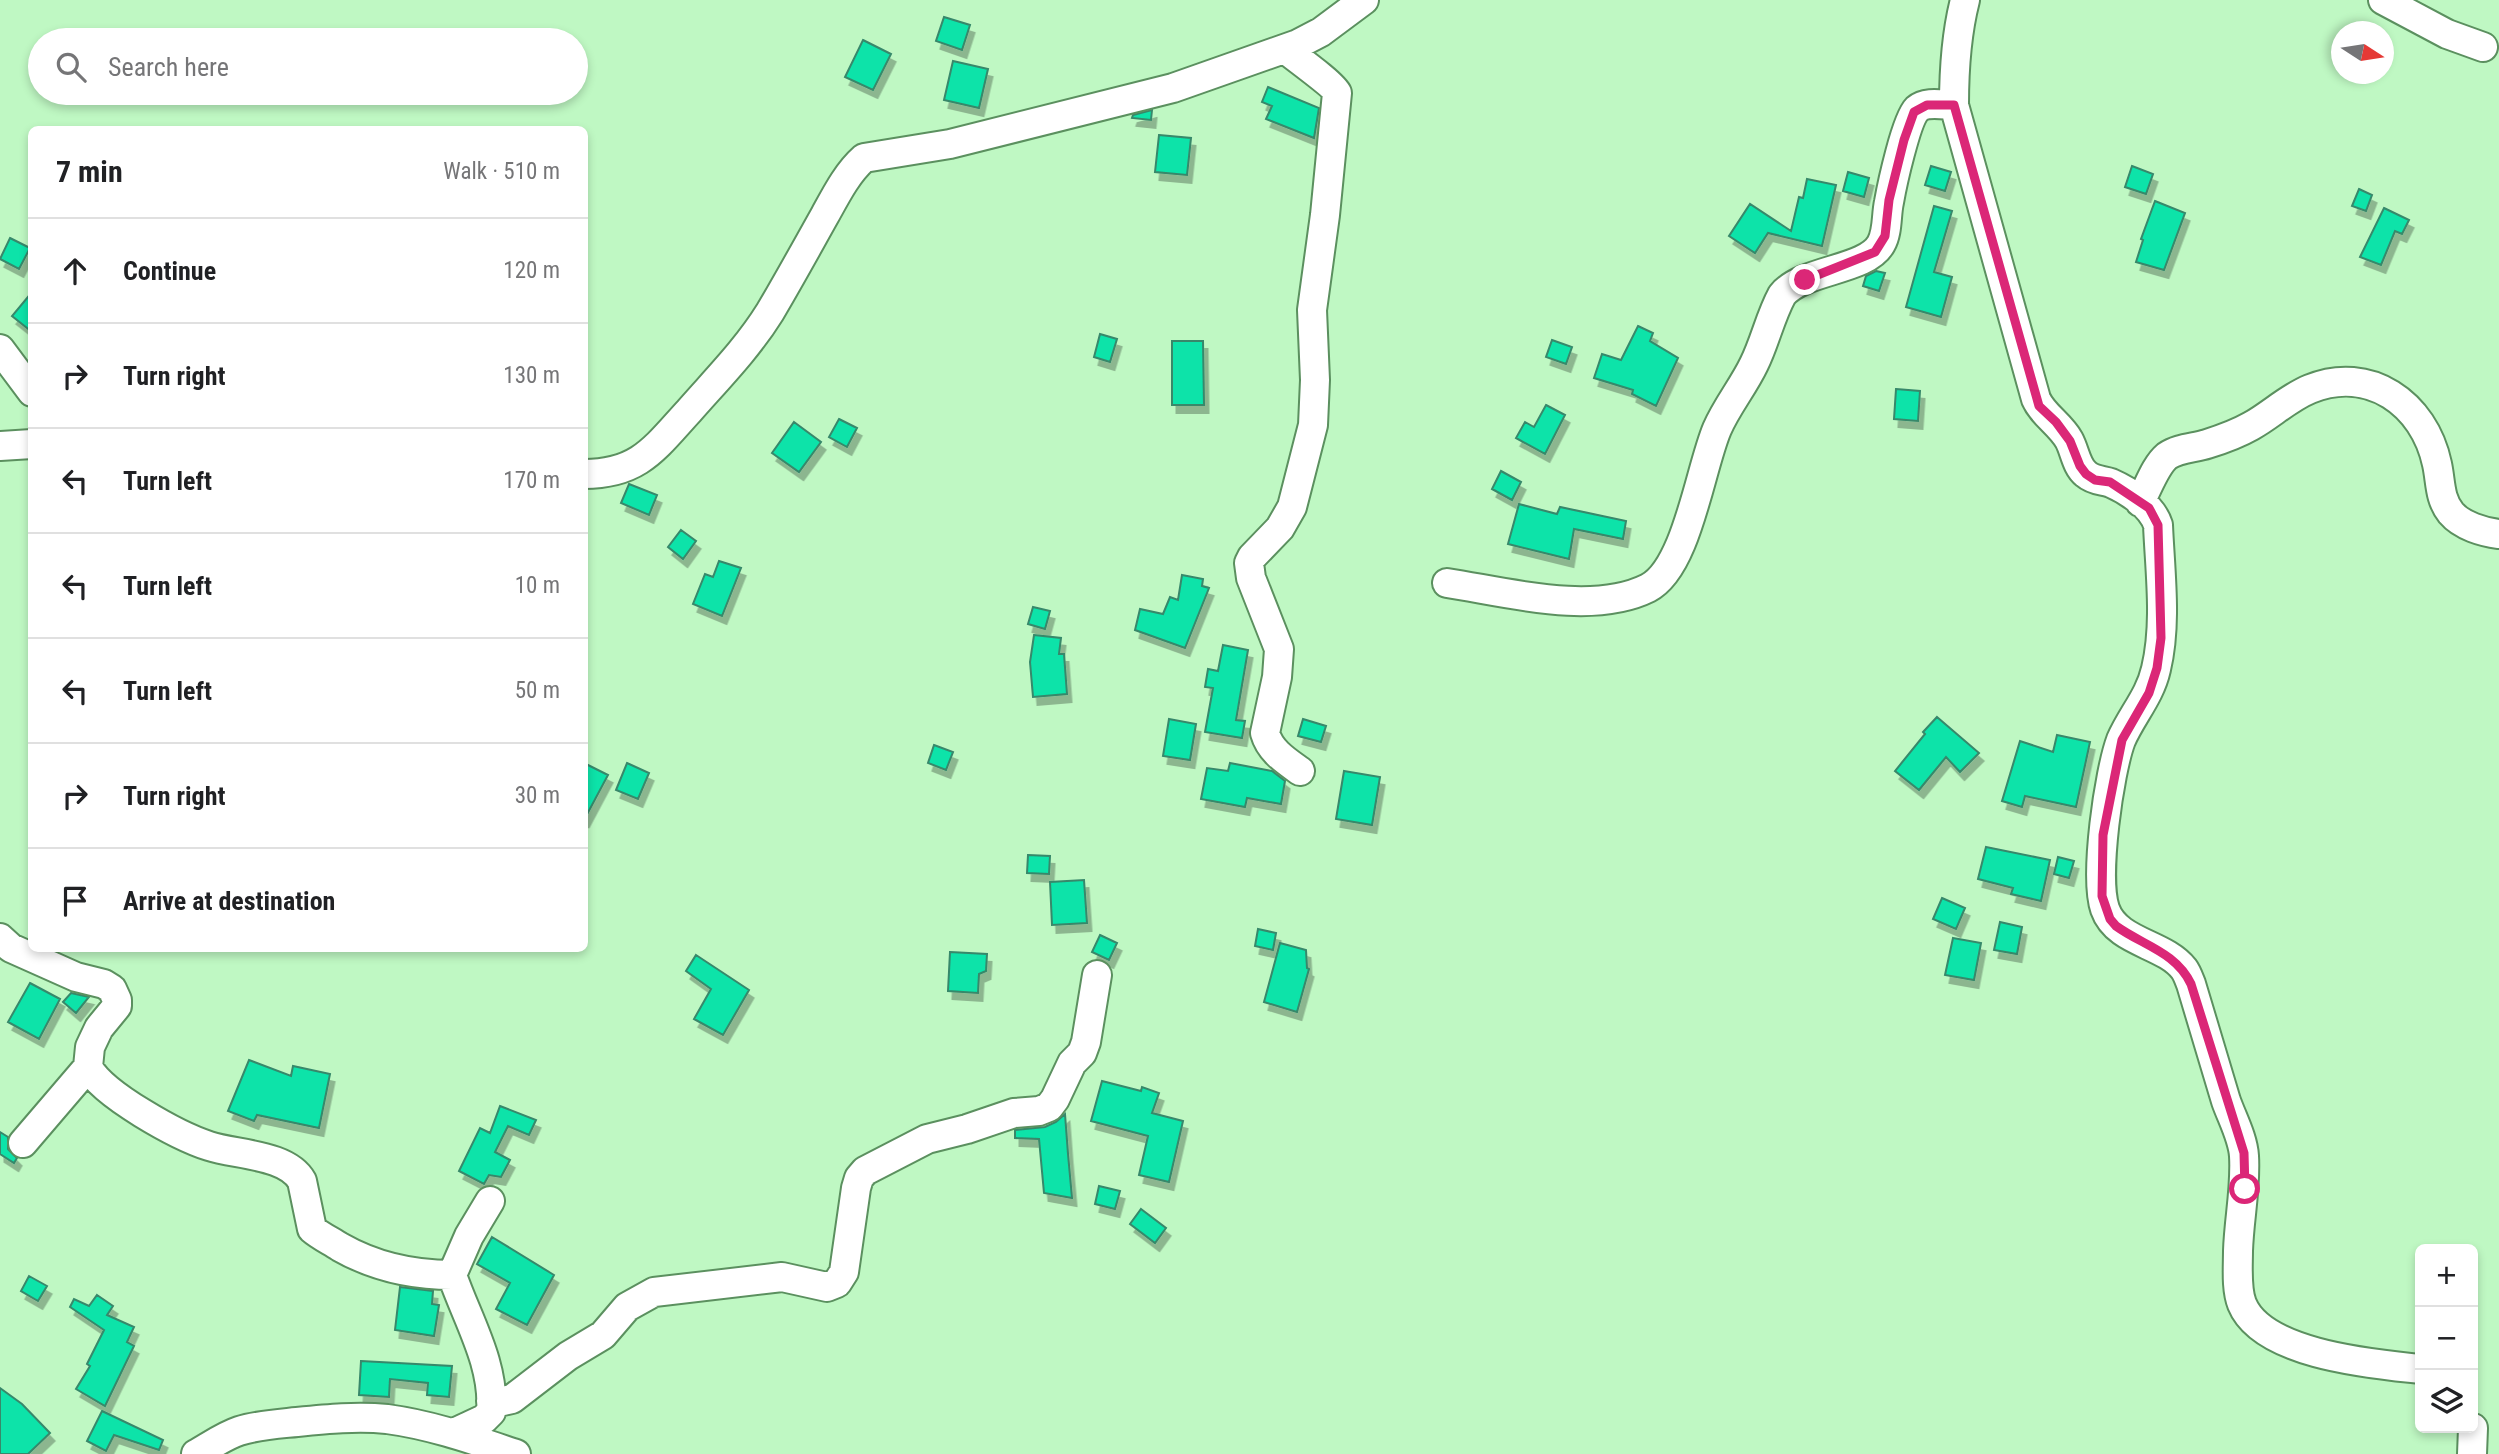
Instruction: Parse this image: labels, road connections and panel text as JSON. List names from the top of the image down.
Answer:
{
  "north": "right",
  "page": {
    "search": "Search here",
    "heading": ["7 min", "Walk · 510 m"],
    "list": [
      ["Continue", "120 m"],
      ["Turn right", "130 m"],
      ["Turn left", "170 m"],
      ["Turn left", "10 m"],
      ["Turn left", "50 m"],
      ["Turn right", "30 m"],
      "Arrive at destination"
    ],
    "map_buttons": ["+", "−"]
  }
}
